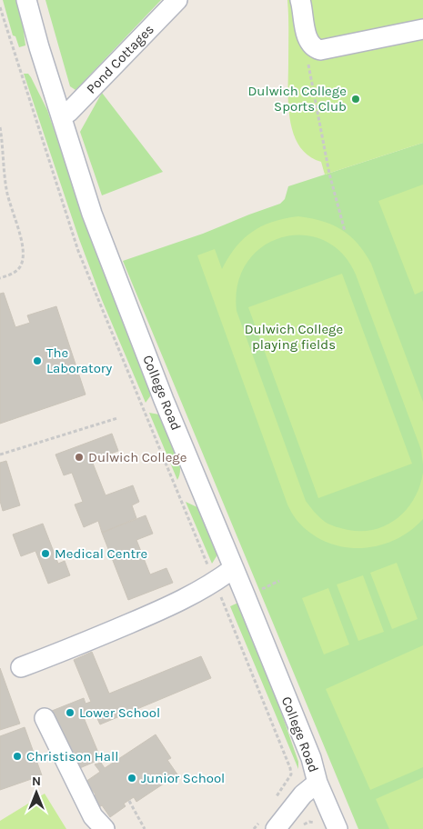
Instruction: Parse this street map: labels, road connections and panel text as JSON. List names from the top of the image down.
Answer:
{
  "streets": {
    "street": ["Pond Cottages", "College Road"]
  },
  "crossings": [
    ["Pond Cottages", "College Road"]
  ],
  "parks": ["Dulwich College playing fields"],
  "places": [
    "Dulwich College Sports Club",
    "The Laboratory",
    "Dulwich College",
    "Medical Centre",
    "Lower School",
    "Christison Hall",
    "Junior School"
  ],
  "north": "top"
}
